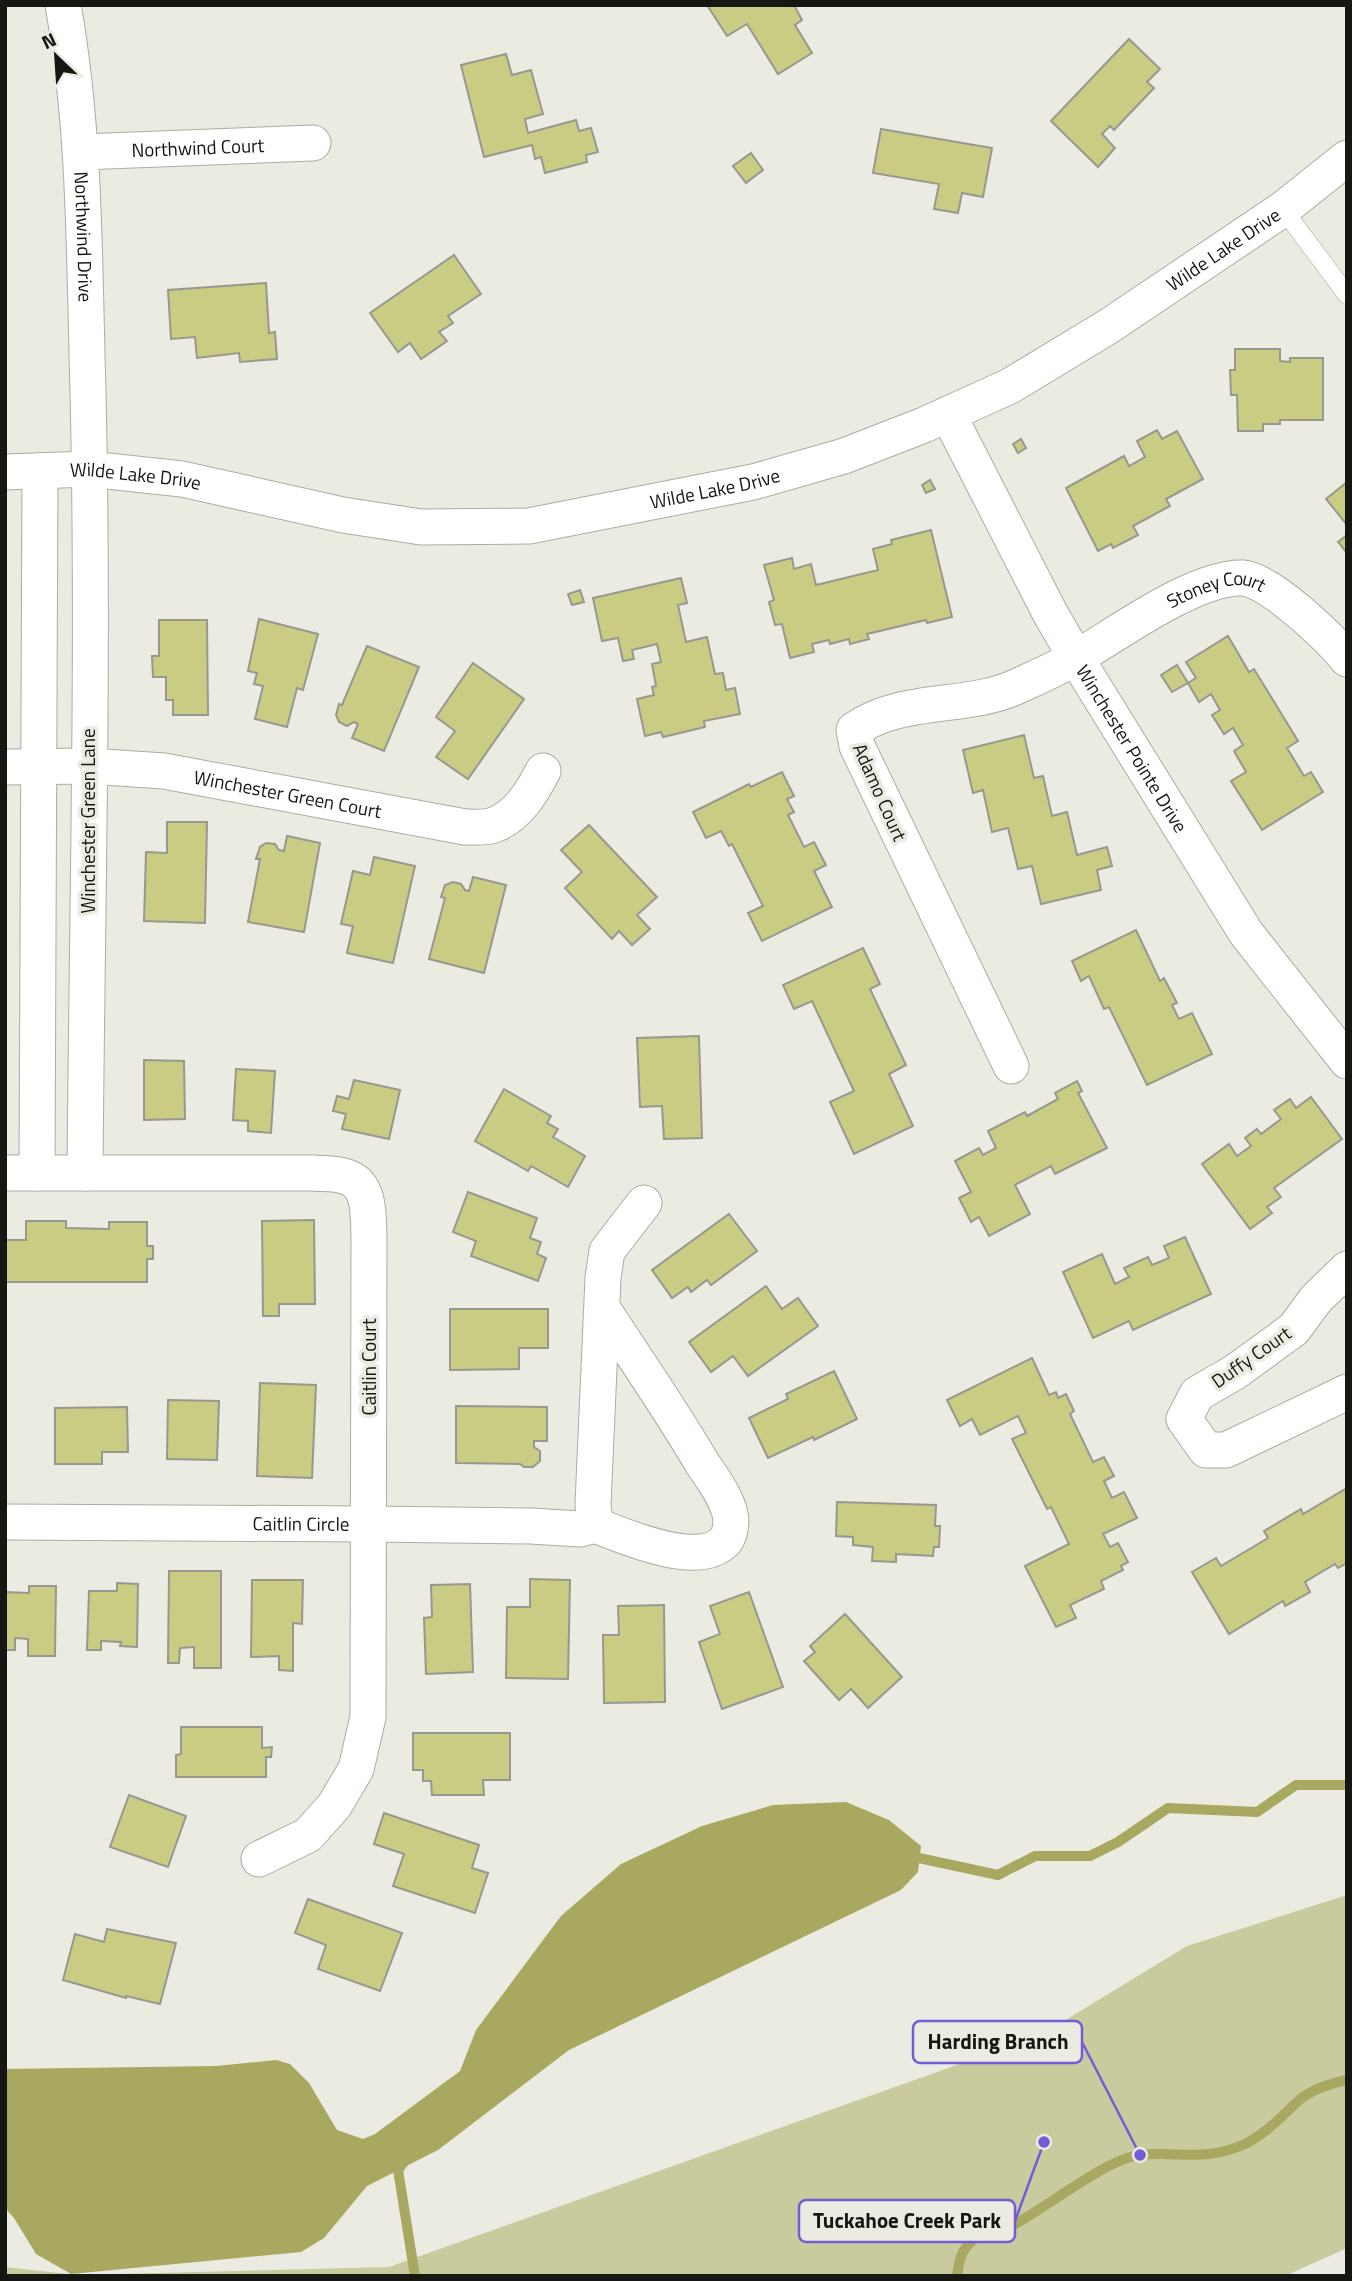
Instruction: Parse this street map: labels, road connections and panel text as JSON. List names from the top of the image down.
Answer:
{
  "streets": {
    "street": [
      "Northwind Court",
      "Northwind Drive",
      "Wilde Lake Drive",
      "Stoney Court",
      "Winchester Pointe Drive",
      "Adamo Court",
      "Winchester Green Court",
      "Winchester Green Lane",
      "Duffy Court",
      "Caitlin Court",
      "Caitlin Circle"
    ]
  },
  "crossings": [
    ["Northwind Court", "Northwind Drive"],
    ["Northwind Drive", "Wilde Lake Drive"],
    ["Northwind Drive", "Winchester Green Lane"],
    ["Wilde Lake Drive", "Winchester Pointe Drive"],
    ["Wilde Lake Drive", "Winchester Green Lane"],
    ["Stoney Court", "Winchester Pointe Drive"],
    ["Stoney Court", "Adamo Court"],
    ["Winchester Pointe Drive", "Adamo Court"],
    ["Winchester Green Court", "Winchester Green Lane"],
    ["Winchester Green Lane", "Caitlin Court"],
    ["Caitlin Court", "Caitlin Circle"]
  ],
  "places": ["Tuckahoe Creek Park", "Harding Branch"],
  "north": "top left"
}
